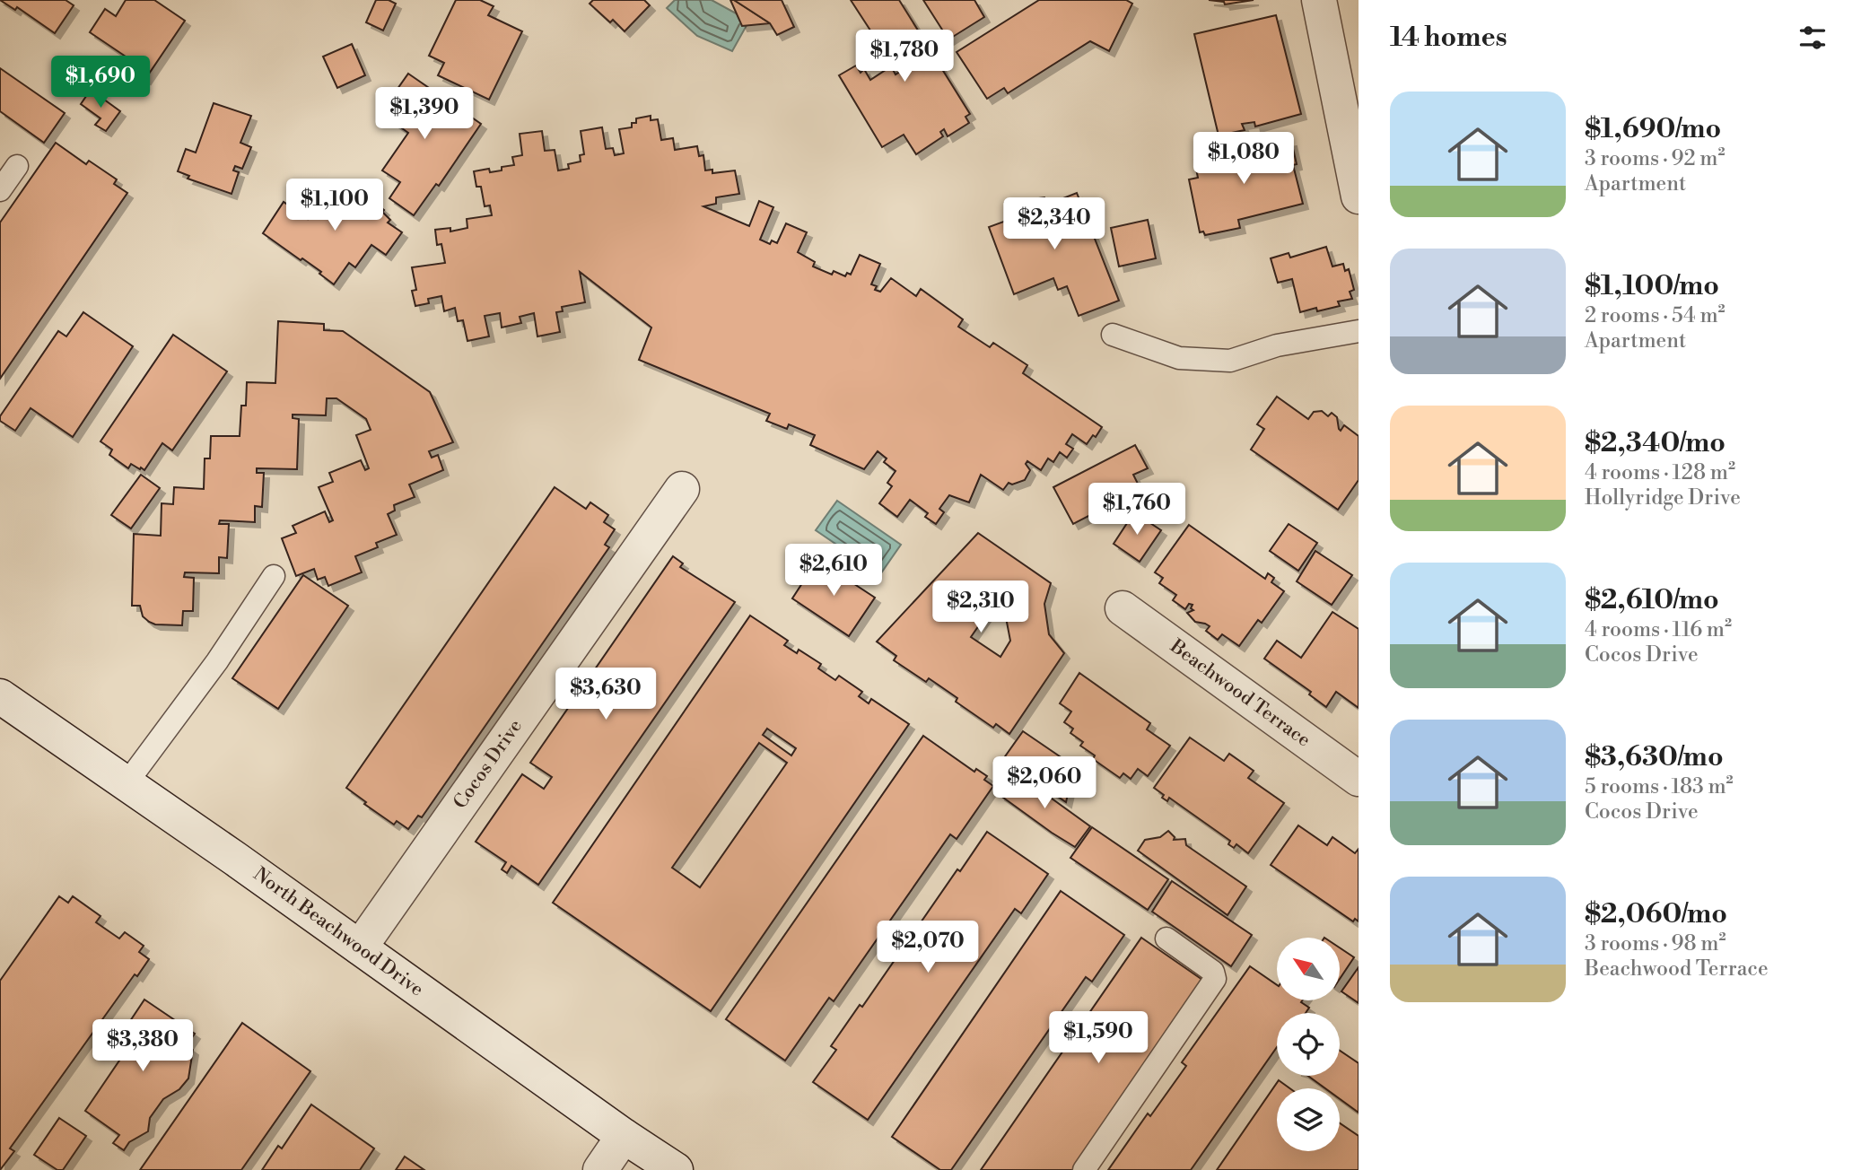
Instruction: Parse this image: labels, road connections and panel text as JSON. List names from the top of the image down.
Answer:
{
  "streets": {
    "street": ["Beachwood Terrace", "Cocos Drive", "North Beachwood Drive"]
  },
  "crossings": [
    ["Cocos Drive", "North Beachwood Drive"]
  ],
  "north": "top left",
  "page": {
    "heading": "14 homes",
    "price": [
      "$1,780",
      "$1,690",
      "$1,390",
      "$1,080",
      "$1,100",
      "$2,340",
      "$1,760",
      "$2,610",
      "$2,310",
      "$3,630",
      "$2,060",
      "$2,070",
      "$1,590",
      "$3,380"
    ],
    "list": [
      {
        "name": "$1,690/mo",
        "note": "3 rooms · 92 m² · Apartment"
      },
      {
        "name": "$1,100/mo",
        "note": "2 rooms · 54 m² · Apartment"
      },
      {
        "name": "$2,340/mo",
        "note": "4 rooms · 128 m² · Hollyridge Drive"
      },
      {
        "name": "$2,610/mo",
        "note": "4 rooms · 116 m² · Cocos Drive"
      },
      {
        "name": "$3,630/mo",
        "note": "5 rooms · 183 m² · Cocos Drive"
      },
      {
        "name": "$2,060/mo",
        "note": "3 rooms · 98 m² · Beachwood Terrace"
      }
    ]
  }
}
